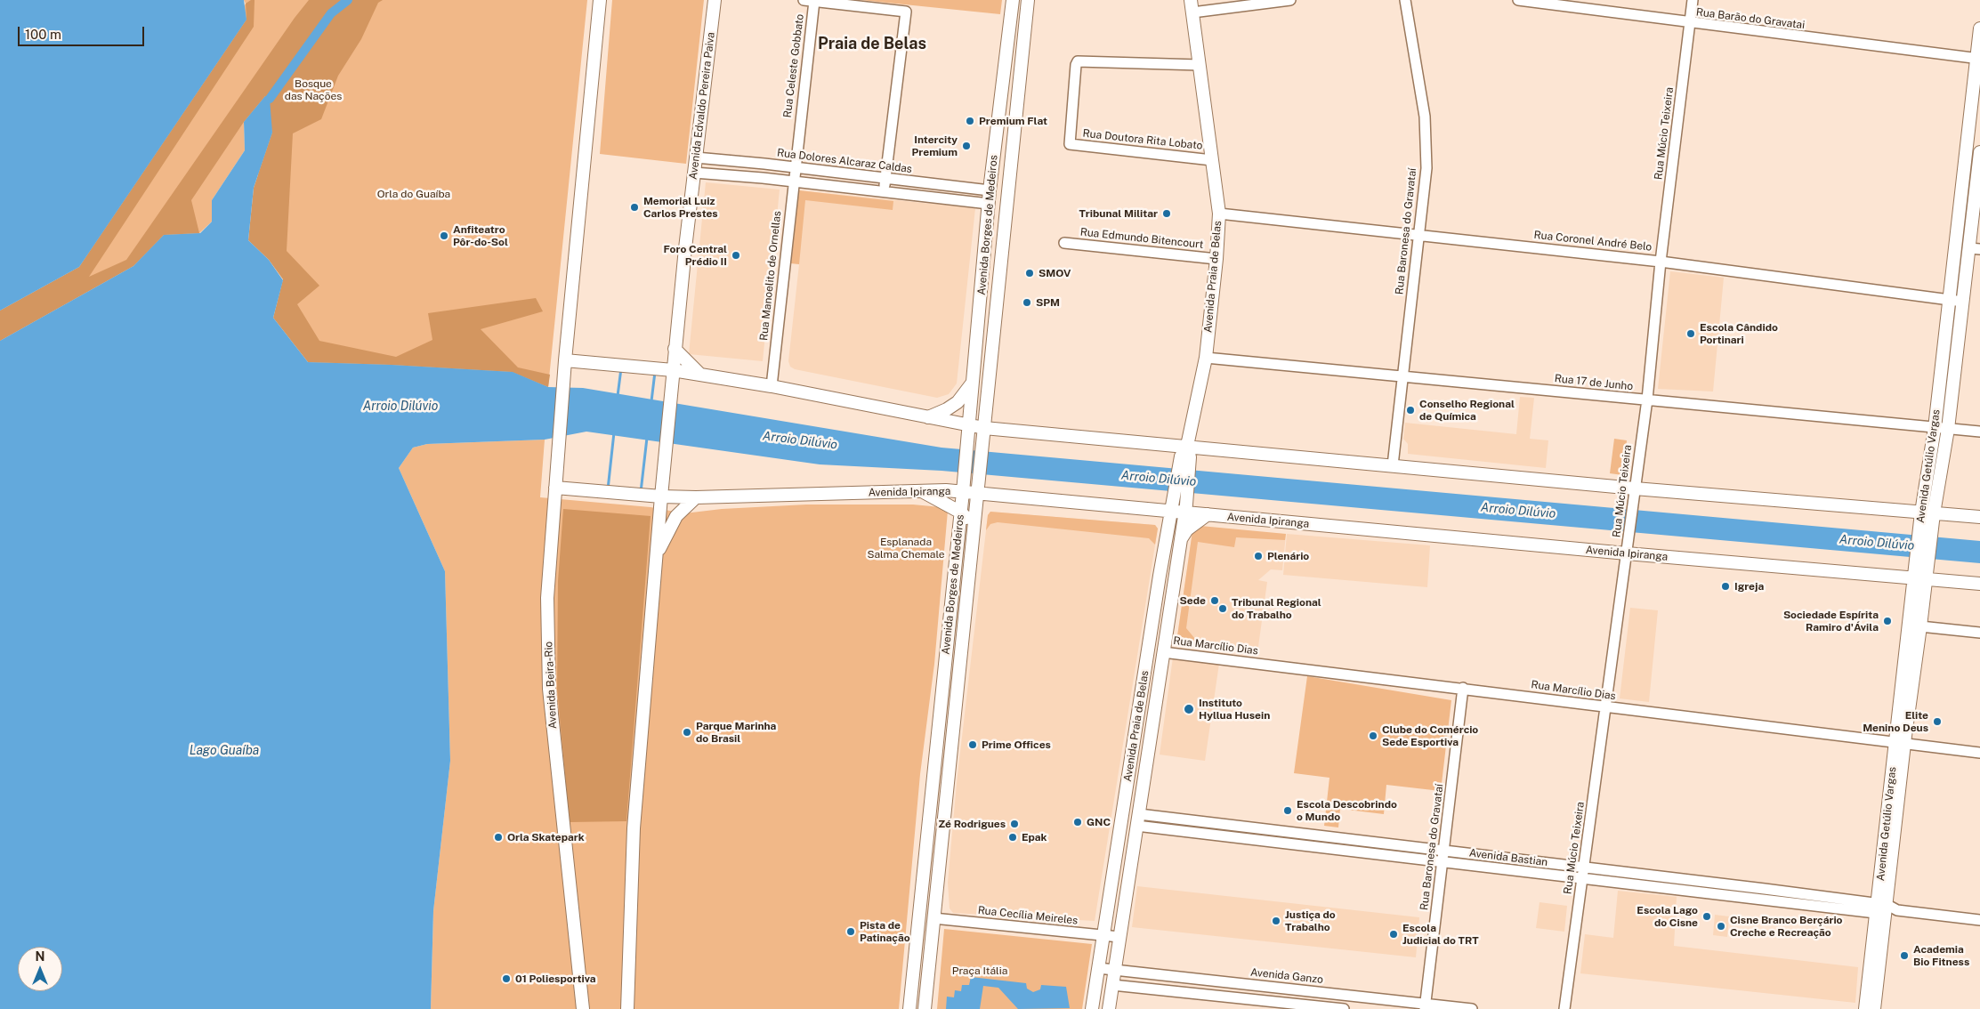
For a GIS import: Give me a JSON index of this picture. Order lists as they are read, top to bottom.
{
  "streets": {
    "main road": [
      "Avenida Edvaldo Pereira Paiva",
      "Avenida Borges de Medeiros",
      "Avenida Praia de Belas",
      "Avenida Getúlio Vargas",
      "Avenida Ipiranga",
      "Avenida Beira-Rio"
    ],
    "street": [
      "Rua Barão do Gravatai",
      "Rua Celeste Gobbato",
      "Rua Múcio Teixeira",
      "Rua Doutora Rita Lobato",
      "Rua Dolores Alcaraz Caldas",
      "Rua Baronesa do Gravataí",
      "Rua Edmundo Bitencourt",
      "Rua Coronel André Belo",
      "Rua Manoelito de Ornellas",
      "Rua 17 de Junho",
      "Rua Marcílio Dias",
      "Avenida Bastian",
      "Rua Cecília Meireles",
      "Avenida Ganzo"
    ]
  },
  "crossings": [
    ["Rua Barão do Gravatai", "Rua Múcio Teixeira"],
    ["Rua Barão do Gravatai", "Avenida Getúlio Vargas"],
    ["Rua Celeste Gobbato", "Rua Dolores Alcaraz Caldas"],
    ["Rua Celeste Gobbato", "Rua Manoelito de Ornellas"],
    ["Avenida Edvaldo Pereira Paiva", "Rua Dolores Alcaraz Caldas"],
    ["Rua Múcio Teixeira", "Rua Coronel André Belo"],
    ["Rua Múcio Teixeira", "Rua 17 de Junho"],
    ["Rua Múcio Teixeira", "Avenida Ipiranga"],
    ["Rua Múcio Teixeira", "Rua Marcílio Dias"],
    ["Rua Múcio Teixeira", "Avenida Bastian"],
    ["Rua Doutora Rita Lobato", "Avenida Praia de Belas"],
    ["Rua Dolores Alcaraz Caldas", "Avenida Borges de Medeiros"],
    ["Rua Dolores Alcaraz Caldas", "Rua Manoelito de Ornellas"],
    ["Avenida Borges de Medeiros", "Avenida Ipiranga"],
    ["Avenida Borges de Medeiros", "Rua Cecília Meireles"],
    ["Rua Baronesa do Gravataí", "Rua Coronel André Belo"],
    ["Rua Baronesa do Gravataí", "Rua 17 de Junho"],
    ["Rua Baronesa do Gravataí", "Rua Marcílio Dias"],
    ["Rua Baronesa do Gravataí", "Avenida Bastian"],
    ["Rua Baronesa do Gravataí", "Avenida Ganzo"],
    ["Rua Edmundo Bitencourt", "Avenida Praia de Belas"],
    ["Rua Coronel André Belo", "Avenida Praia de Belas"],
    ["Rua Coronel André Belo", "Avenida Getúlio Vargas"],
    ["Avenida Praia de Belas", "Rua 17 de Junho"],
    ["Avenida Praia de Belas", "Avenida Ipiranga"],
    ["Avenida Praia de Belas", "Rua Marcílio Dias"],
    ["Avenida Praia de Belas", "Avenida Bastian"],
    ["Avenida Praia de Belas", "Rua Cecília Meireles"],
    ["Avenida Praia de Belas", "Avenida Ganzo"],
    ["Rua 17 de Junho", "Avenida Getúlio Vargas"],
    ["Avenida Getúlio Vargas", "Avenida Ipiranga"],
    ["Avenida Getúlio Vargas", "Rua Marcílio Dias"],
    ["Avenida Getúlio Vargas", "Avenida Bastian"],
    ["Avenida Ipiranga", "Avenida Beira-Rio"]
  ],
  "districts": ["Praia de Belas"],
  "water": ["Arroio Dilúvio", "Lago Guaíba"],
  "parks": [
    "Bosque das Nações",
    "Orla do Guaíba",
    "Esplanada Salma Chemale",
    "Praça Itália"
  ],
  "places": [
    "Premium Flat",
    "Intercity Premium",
    "Memorial Luiz Carlos Prestes",
    "Tribunal Militar",
    "Anfiteatro Pôr-do-Sol",
    "Foro Central Prédio II",
    "SMOV",
    "SPM",
    "Escola Cândido Portinari",
    "Conselho Regional de Química",
    "Plenário",
    "Igreja",
    "Sede",
    "Tribunal Regional do Trabalho",
    "Sociedade Espírita Ramiro d'Ávila",
    "Instituto Hyllua Husein",
    "Elite Menino Deus",
    "Parque Marinha do Brasil",
    "Clube do Comércio Sede Esportiva",
    "Prime Offices",
    "Escola Descobrindo o Mundo",
    "GNC",
    "Zé Rodrigues",
    "Orla Skatepark",
    "Epak",
    "Escola Lago do Cisne",
    "Justiça do Trabalho",
    "Cisne Branco Berçário Creche e Recreação",
    "Pista de Patinação",
    "Escola Judicial do TRT",
    "Academia Bio Fitness",
    "01 Poliesportiva"
  ],
  "scale_bar": "100 m",
  "north": "top"
}
